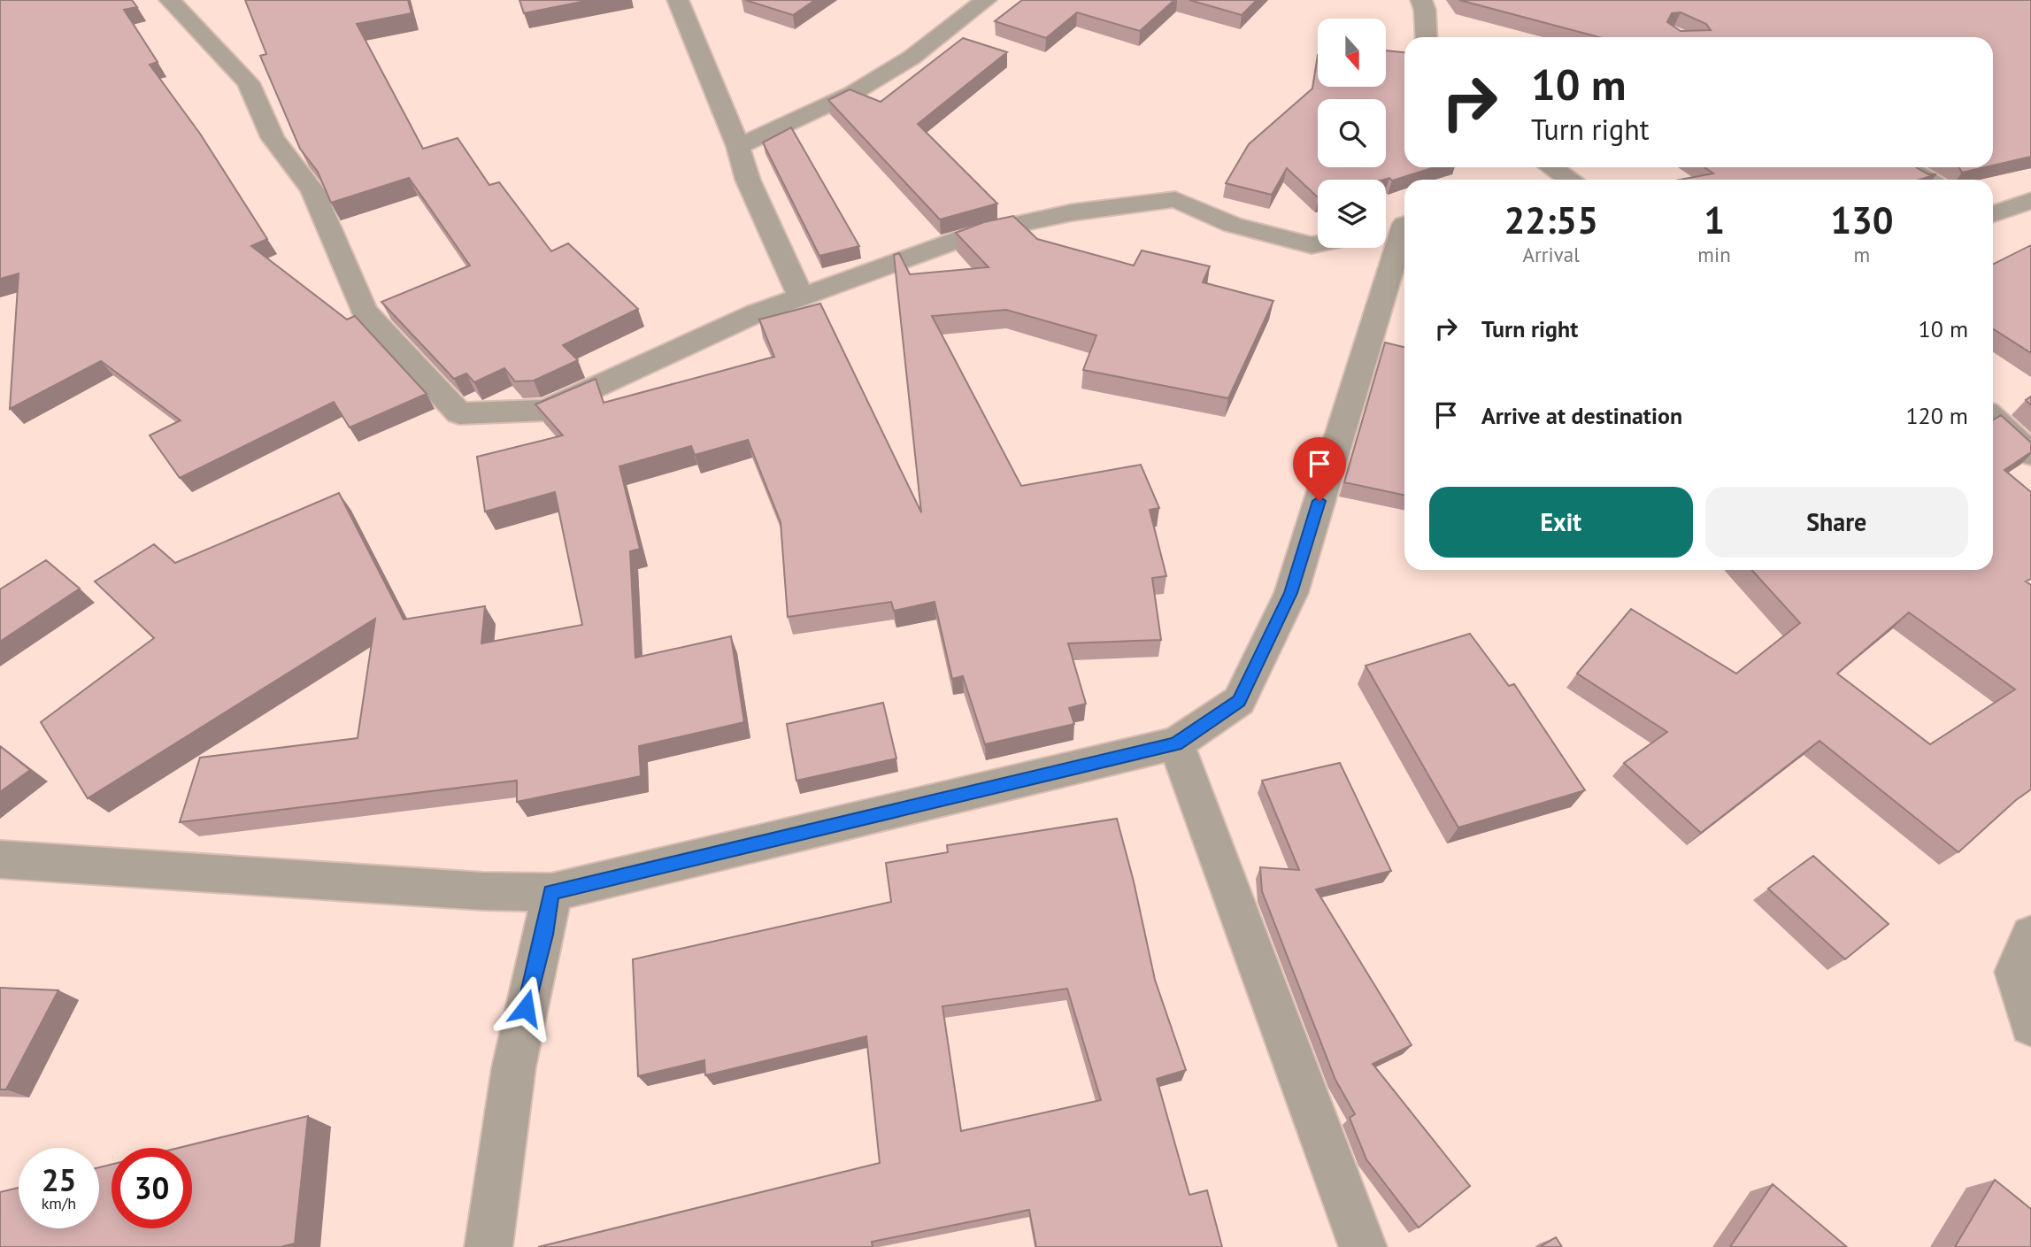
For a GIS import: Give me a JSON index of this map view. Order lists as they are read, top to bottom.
{
  "north": "bottom",
  "page": {
    "turn": ["10 m", "Turn right"],
    "eta": [
      "22:55",
      "Arrival",
      "1",
      "min",
      "130",
      "m"
    ],
    "list": [
      {
        "name": "Turn right",
        "value": "10 m"
      },
      {
        "name": "Arrive at destination",
        "value": "120 m"
      }
    ],
    "buttons": ["Exit", "Share"],
    "speed": "25 km/h",
    "limit": "30"
  }
}
